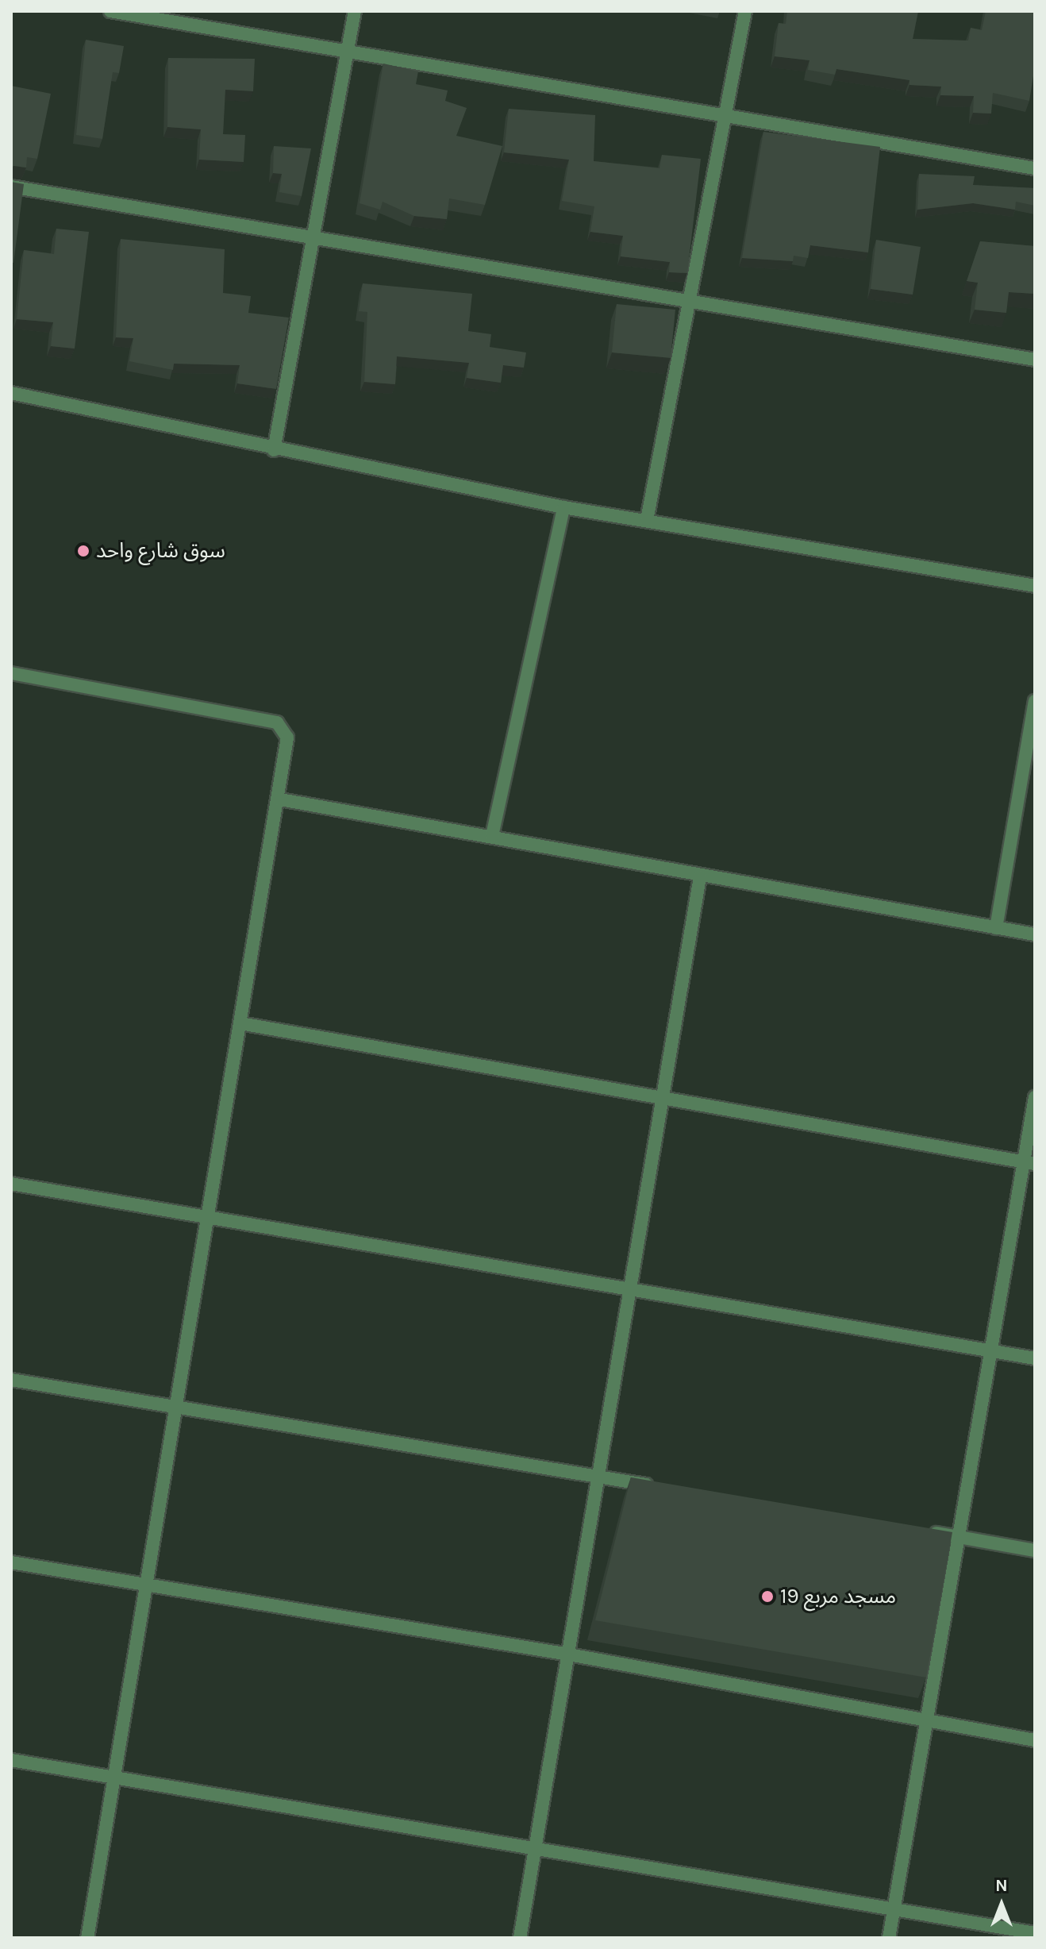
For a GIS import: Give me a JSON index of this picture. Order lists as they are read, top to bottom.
{
  "places": ["سوق شارع واحد", "مسجد مربع 19"],
  "north": "top"
}
